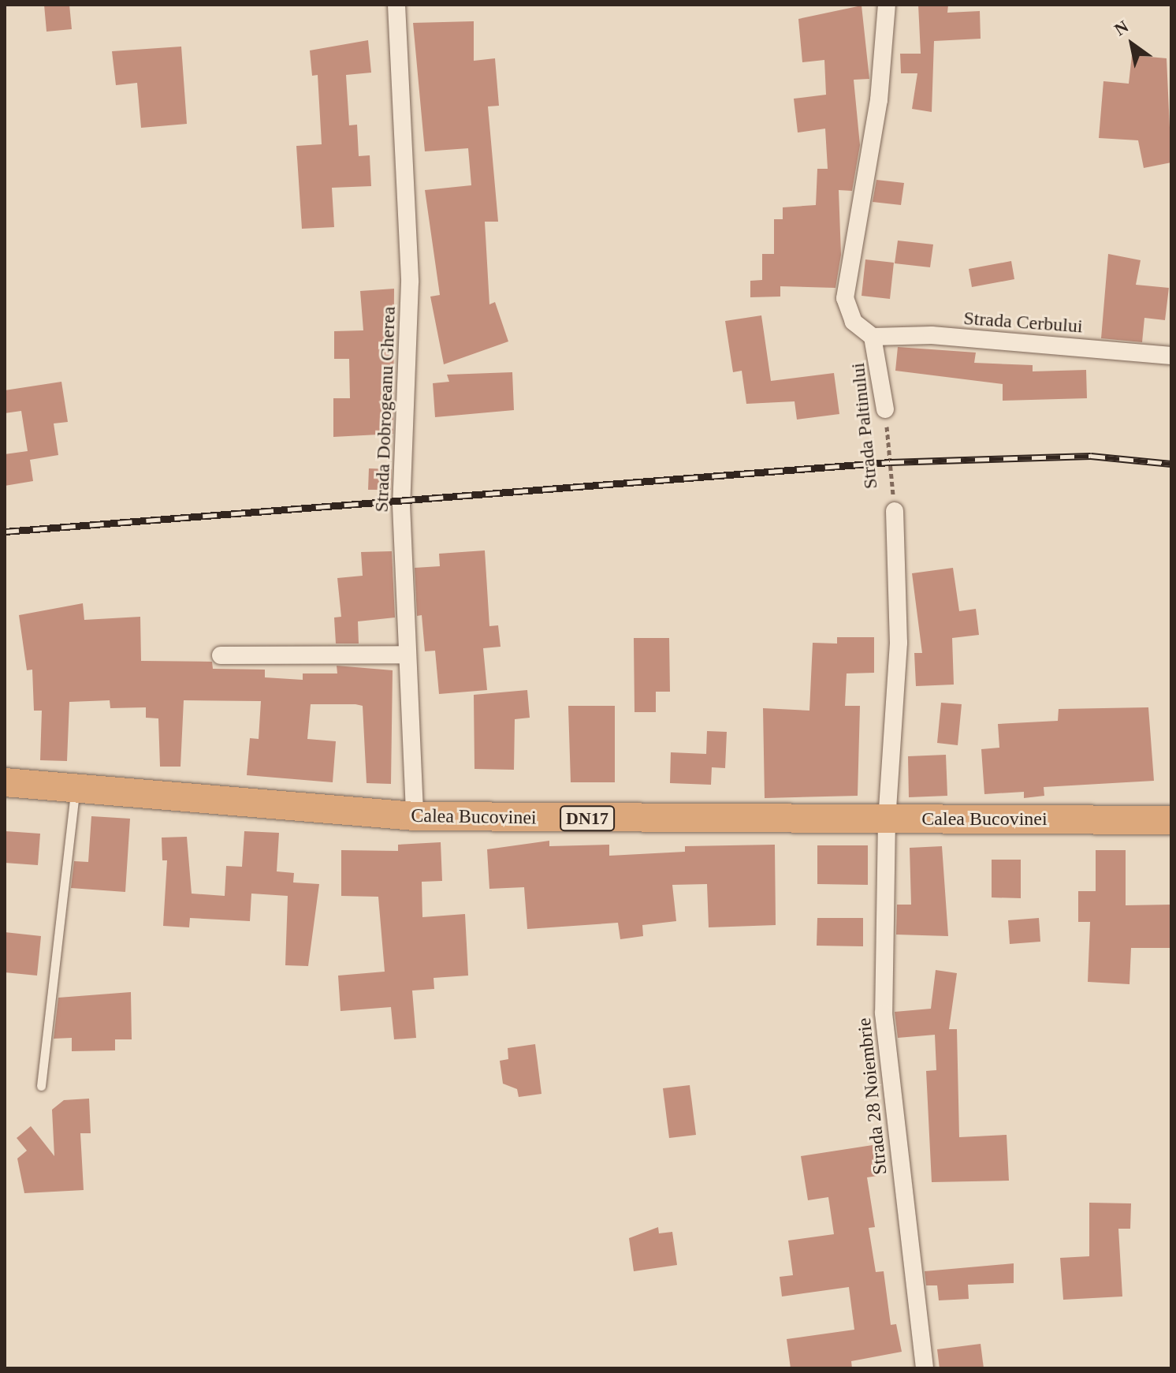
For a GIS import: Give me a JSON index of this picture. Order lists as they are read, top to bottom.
{
  "streets": {
    "highway": ["Calea Bucovinei", "DN17"],
    "street": [
      "Strada Cerbului",
      "Strada Dobrogeanu Gherea",
      "Strada Paltinului",
      "Strada 28 Noiembrie"
    ]
  },
  "crossings": [
    ["Strada Cerbului", "Strada Paltinului"],
    ["Strada Dobrogeanu Gherea", "Calea Bucovinei"],
    ["Strada Paltinului", "Calea Bucovinei"],
    ["Strada Paltinului", "Strada 28 Noiembrie"],
    ["Calea Bucovinei", "Strada 28 Noiembrie"]
  ],
  "north": "top left"
}
